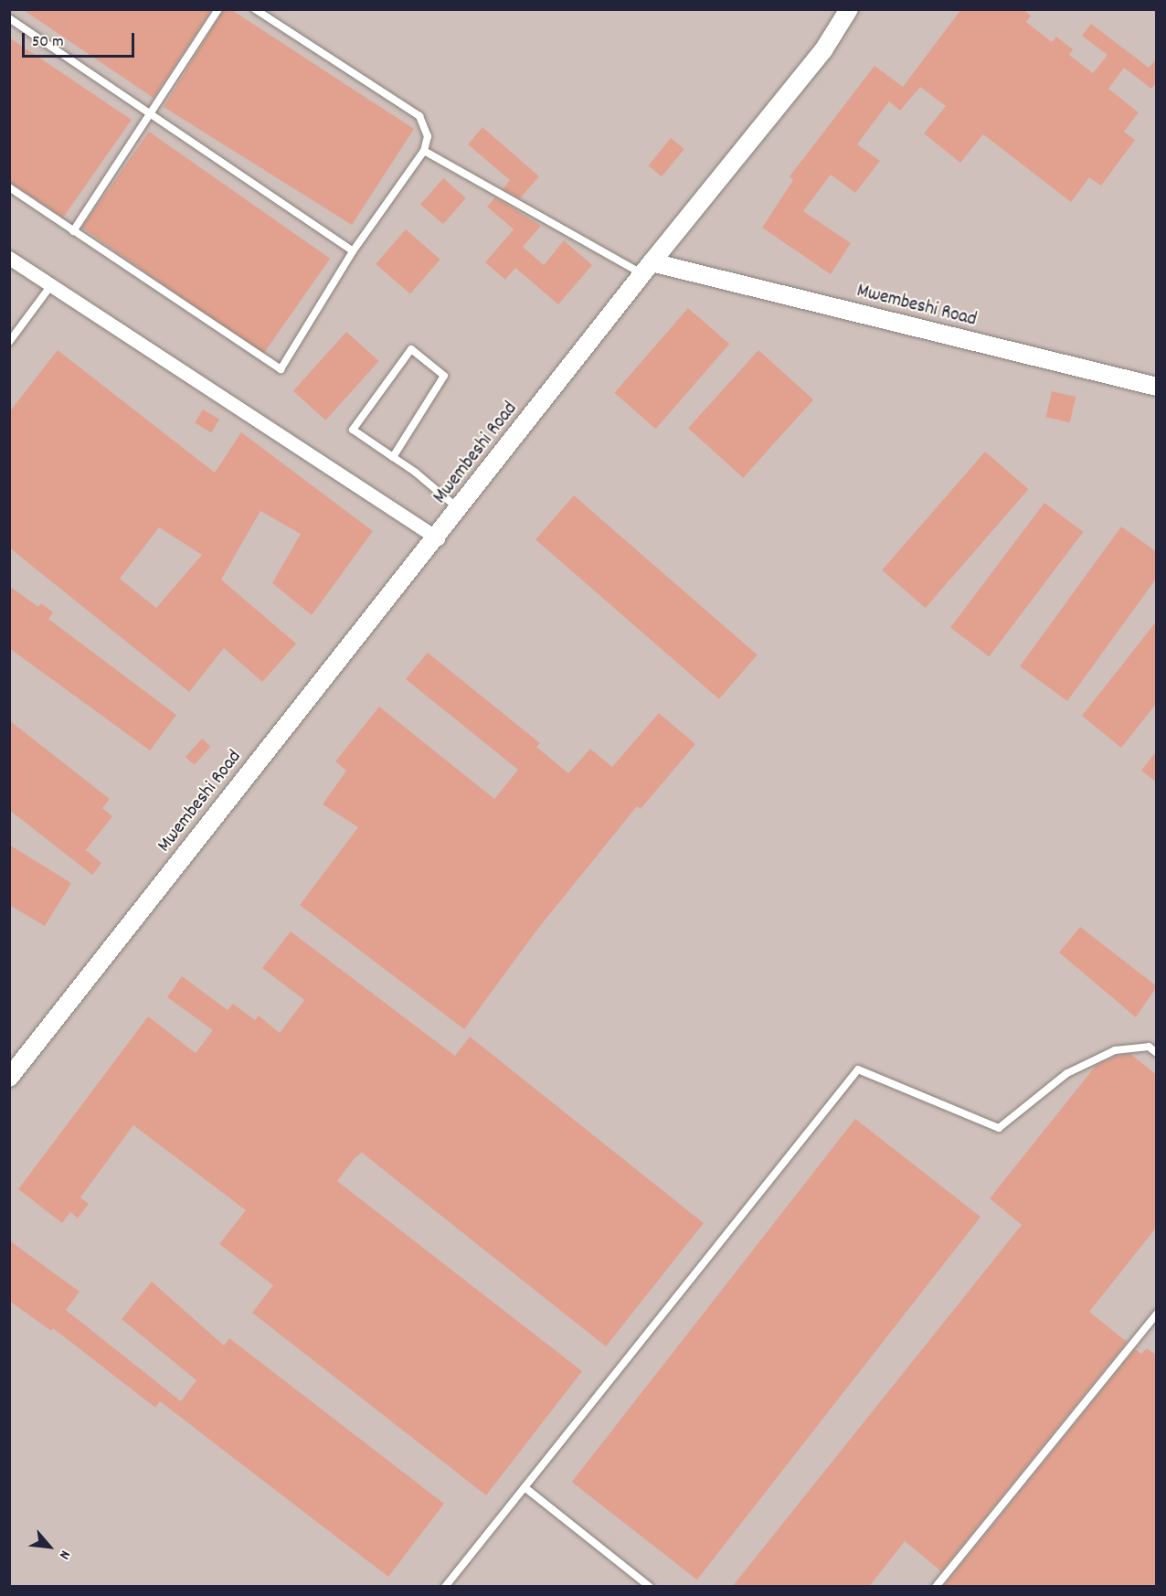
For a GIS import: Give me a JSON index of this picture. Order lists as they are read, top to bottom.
{
  "streets": {
    "street": ["Mwembeshi Road"]
  },
  "scale_bar": "50 m",
  "north": "bottom right"
}
